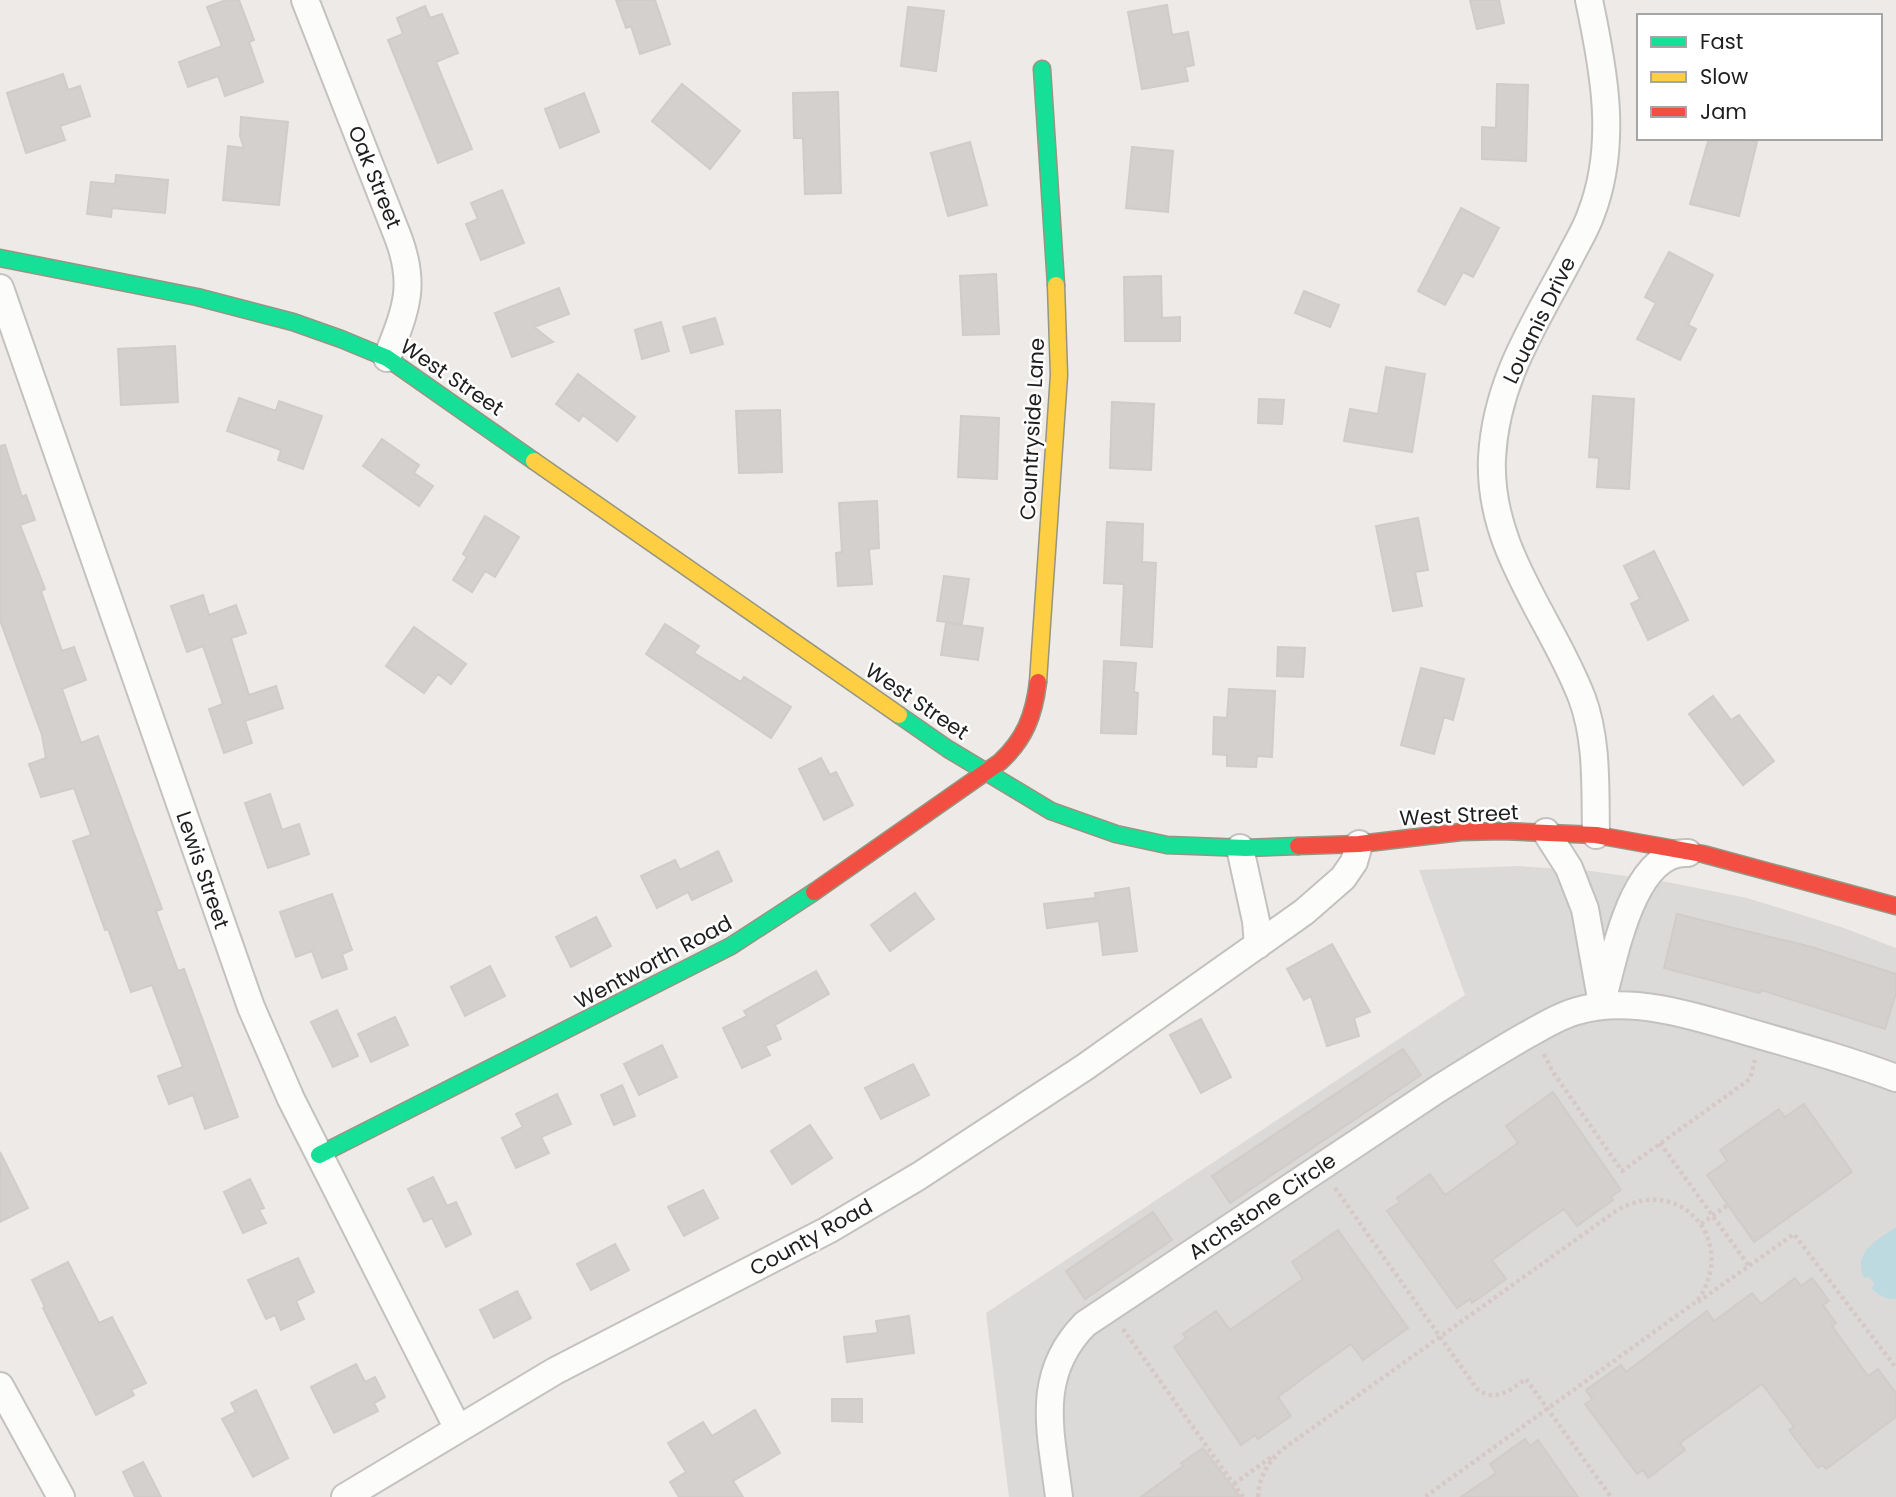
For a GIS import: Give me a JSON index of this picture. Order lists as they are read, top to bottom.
{
  "streets": {
    "main road": ["West Street", "Countryside Lane", "Wentworth Road"],
    "street": [
      "Oak Street",
      "Louanis Drive",
      "Lewis Street",
      "Archstone Circle",
      "County Road"
    ]
  },
  "crossings": [
    ["Oak Street", "West Street"],
    ["Louanis Drive", "West Street"],
    ["West Street", "Countryside Lane"],
    ["West Street", "Wentworth Road"],
    ["West Street", "County Road"],
    ["Countryside Lane", "Wentworth Road"],
    ["Lewis Street", "Wentworth Road"],
    ["Lewis Street", "County Road"]
  ],
  "legend": ["Fast", "Slow", "Jam"]
}
